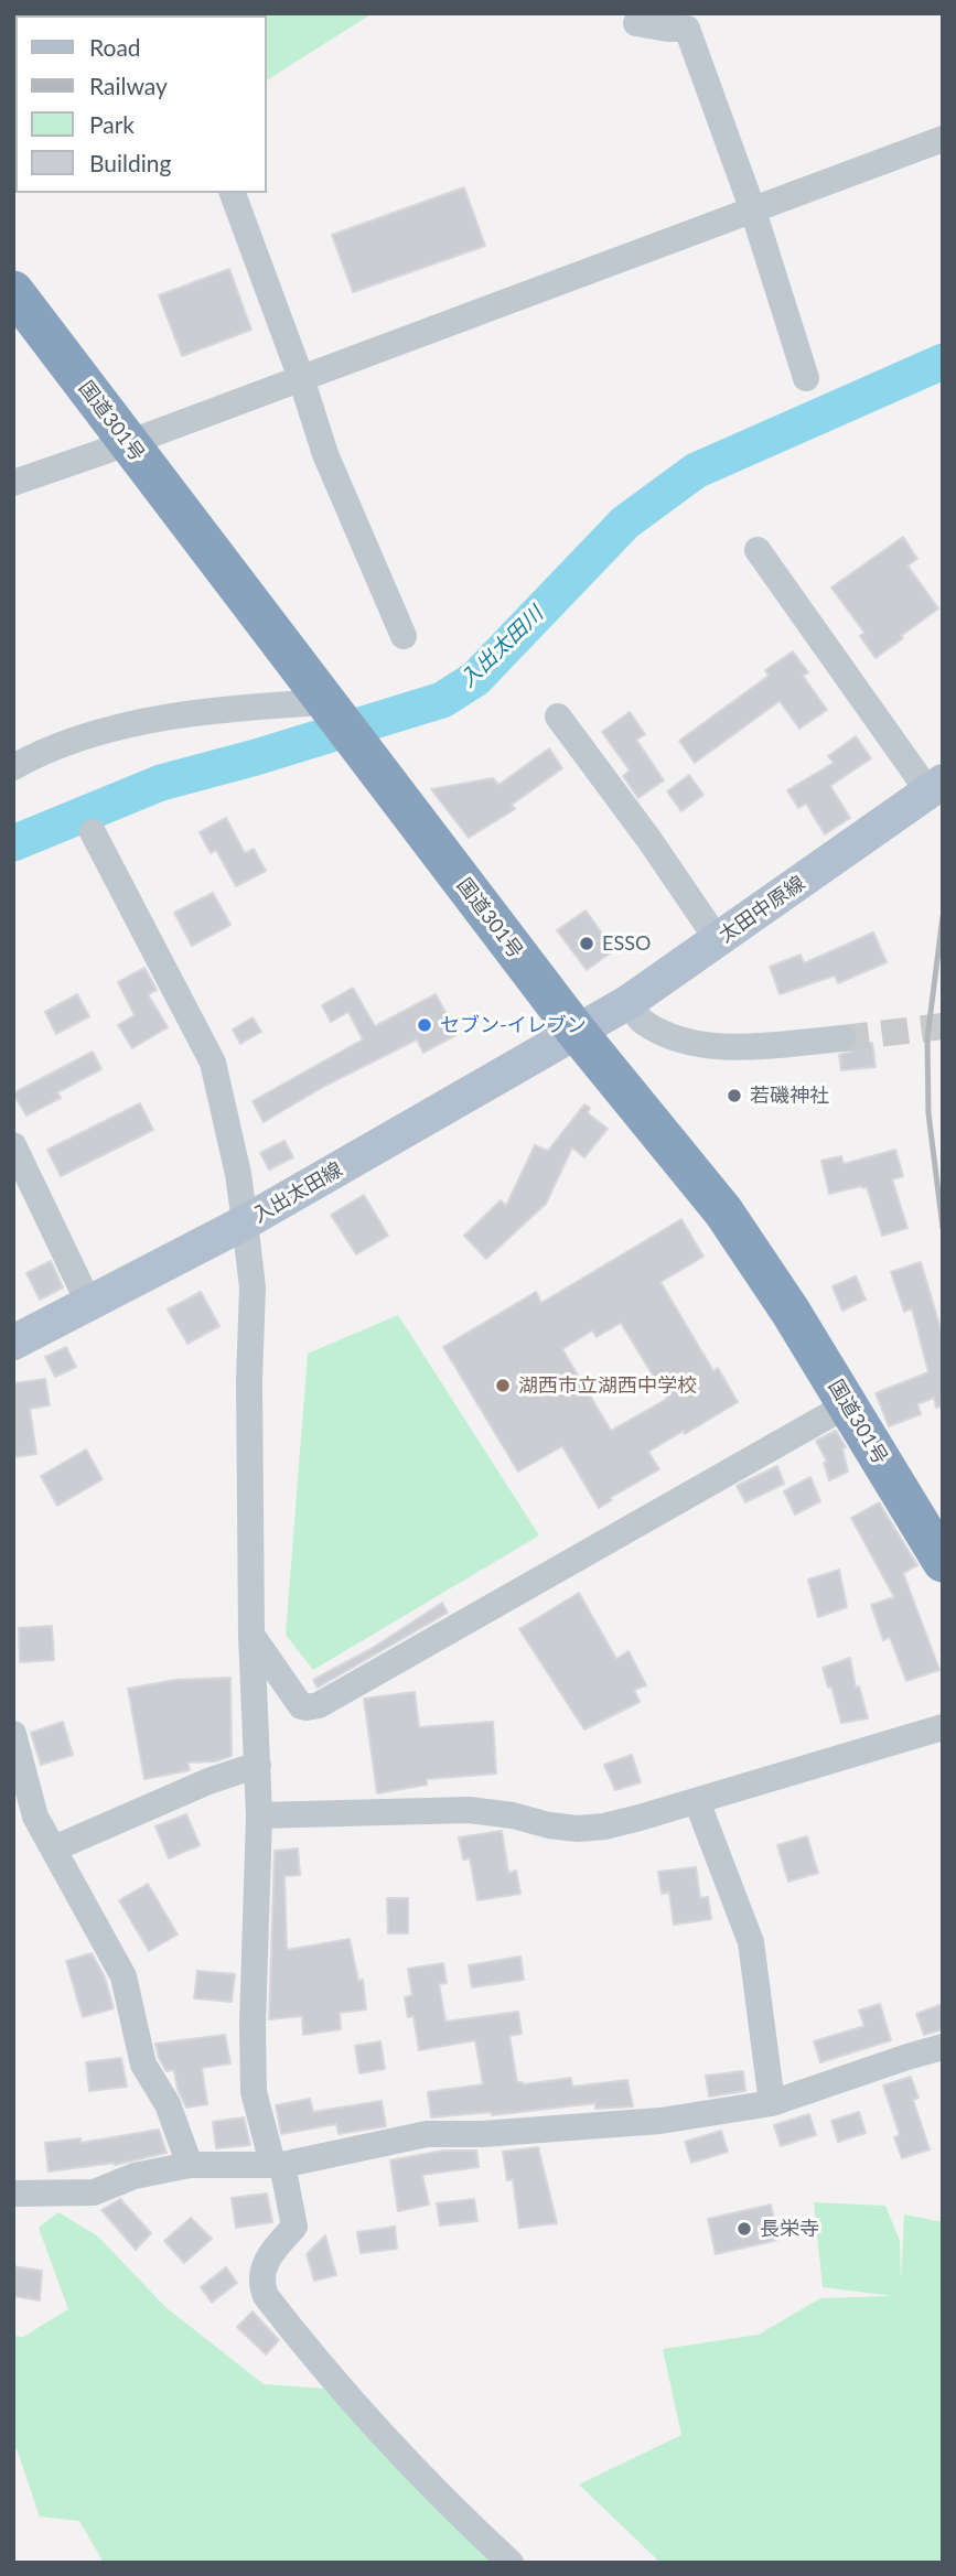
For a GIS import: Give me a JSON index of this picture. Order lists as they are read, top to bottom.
{
  "streets": {
    "highway": ["国道301号"],
    "main road": ["太田中原線", "入出太田線"]
  },
  "crossings": [
    ["国道301号", "太田中原線"],
    ["国道301号", "入出太田線"],
    ["太田中原線", "入出太田線"]
  ],
  "water": ["入出太田川"],
  "places": [
    "ESSO",
    "セブン-イレブン",
    "若磯神社",
    "湖西市立湖西中学校",
    "長栄寺"
  ],
  "legend": [
    "Road",
    "Railway",
    "Park",
    "Building"
  ]
}
